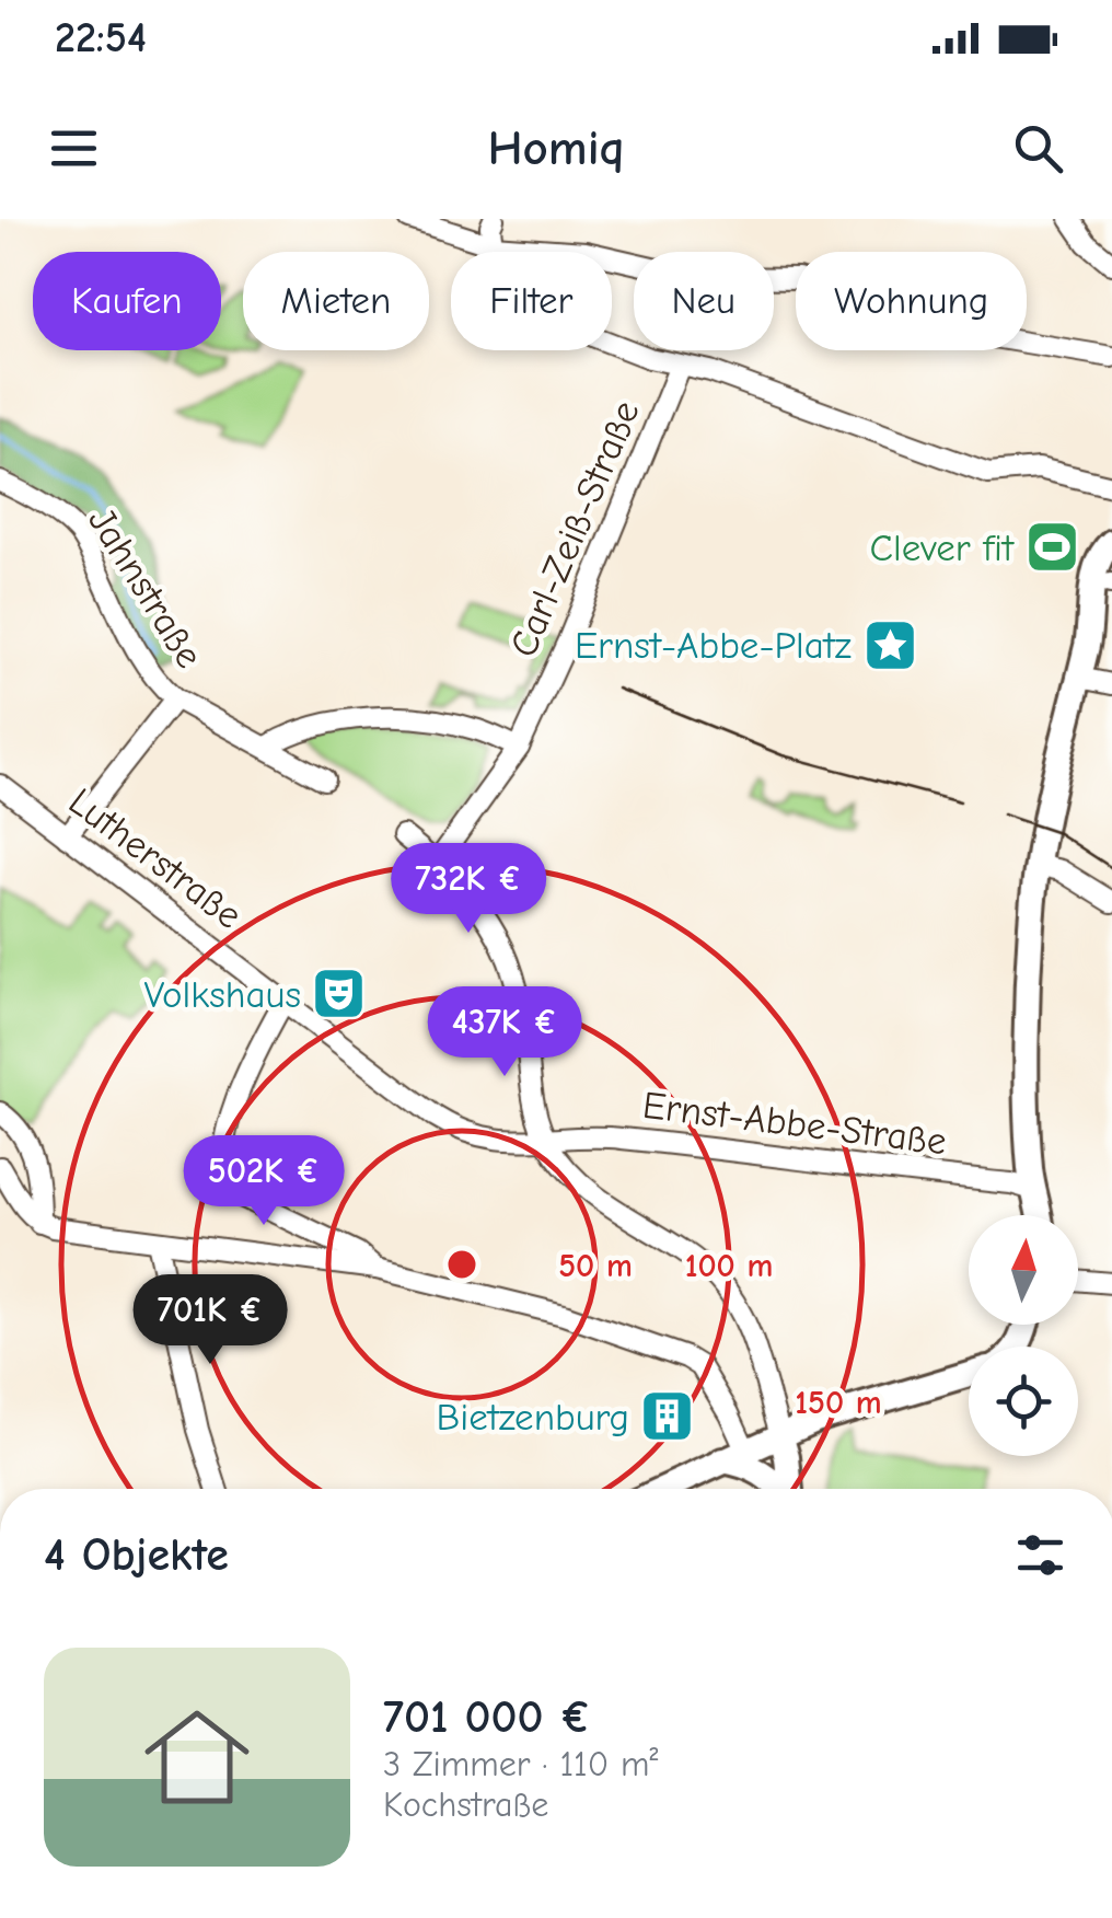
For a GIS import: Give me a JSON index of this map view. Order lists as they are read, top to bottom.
{
  "streets": {
    "street": [
      "Carl-Zeiß-Straße",
      "Jahnstraße",
      "Lutherstraße",
      "Ernst-Abbe-Straße"
    ]
  },
  "crossings": [
    ["Lutherstraße", "Ernst-Abbe-Straße"]
  ],
  "places": {
    "sports": ["Clever fit"],
    "place": ["Ernst-Abbe-Platz"],
    "theatre": ["Volkshaus"],
    "building": ["Bietzenburg"]
  },
  "north": "top",
  "page": {
    "status": "22:54",
    "header": "Homiq",
    "chip": [
      "Kaufen",
      "Mieten",
      "Filter",
      "Neu",
      "Wohnung"
    ],
    "price": [
      "732K €",
      "437K €",
      "502K €",
      "701K €"
    ],
    "heading": "4 Objekte",
    "list": [
      {
        "name": "701 000 €",
        "note": "3 Zimmer · 110 m² · Kochstraße"
      }
    ]
  },
  "rings": ["50 m", "100 m", "150 m"]
}
